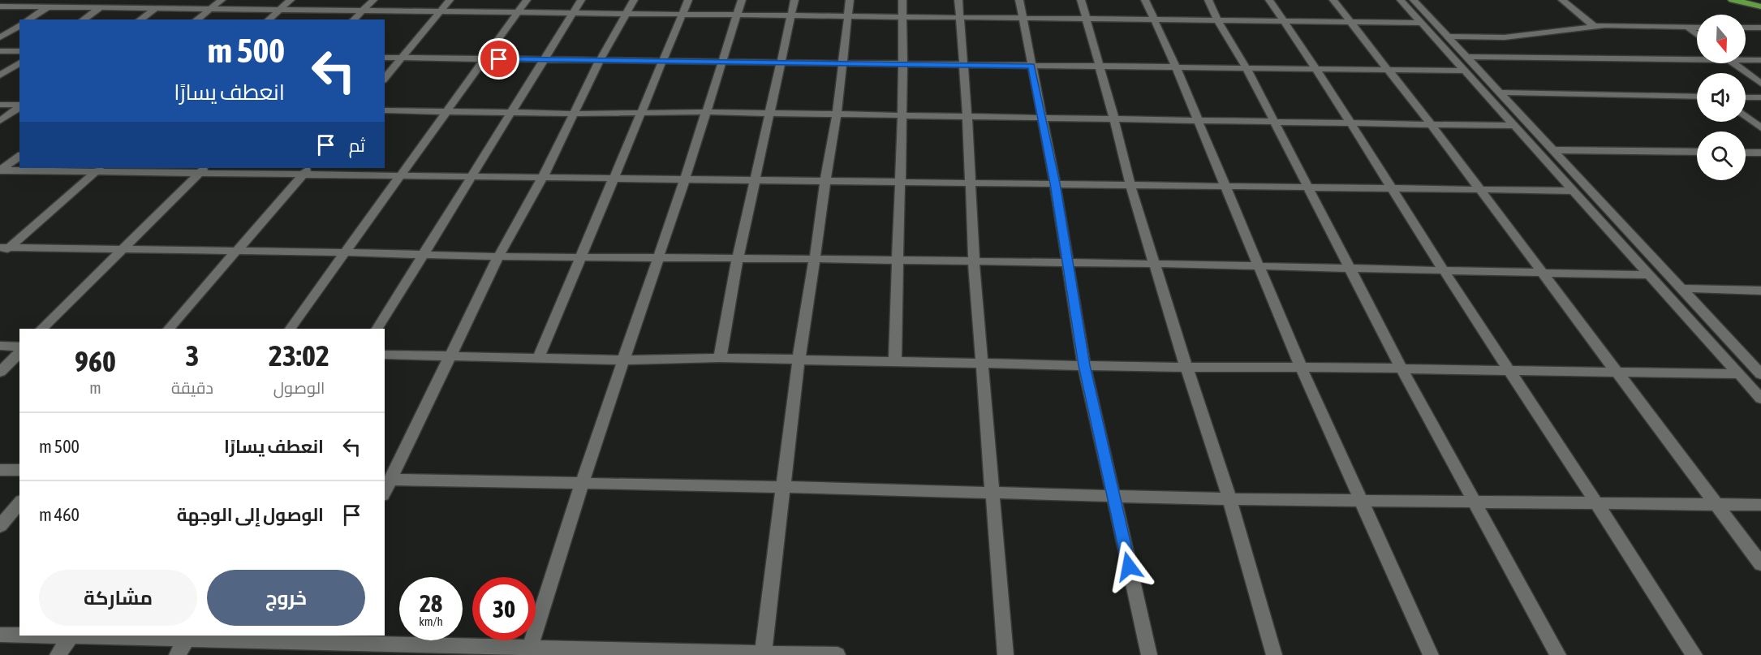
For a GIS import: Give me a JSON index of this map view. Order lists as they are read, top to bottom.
{
  "north": "bottom",
  "page": {
    "turn": ["500 m", "انعطف يسارًا"],
    "then": "ثم",
    "eta": [
      "23:02",
      "الوصول",
      "3",
      "دقيقة",
      "960",
      "m"
    ],
    "list": [
      {
        "name": "انعطف يسارًا",
        "value": "500 m"
      },
      {
        "name": "الوصول إلى الوجهة",
        "value": "460 m"
      }
    ],
    "buttons": ["خروج", "مشاركة"],
    "speed": "28 km/h",
    "limit": "30"
  }
}
